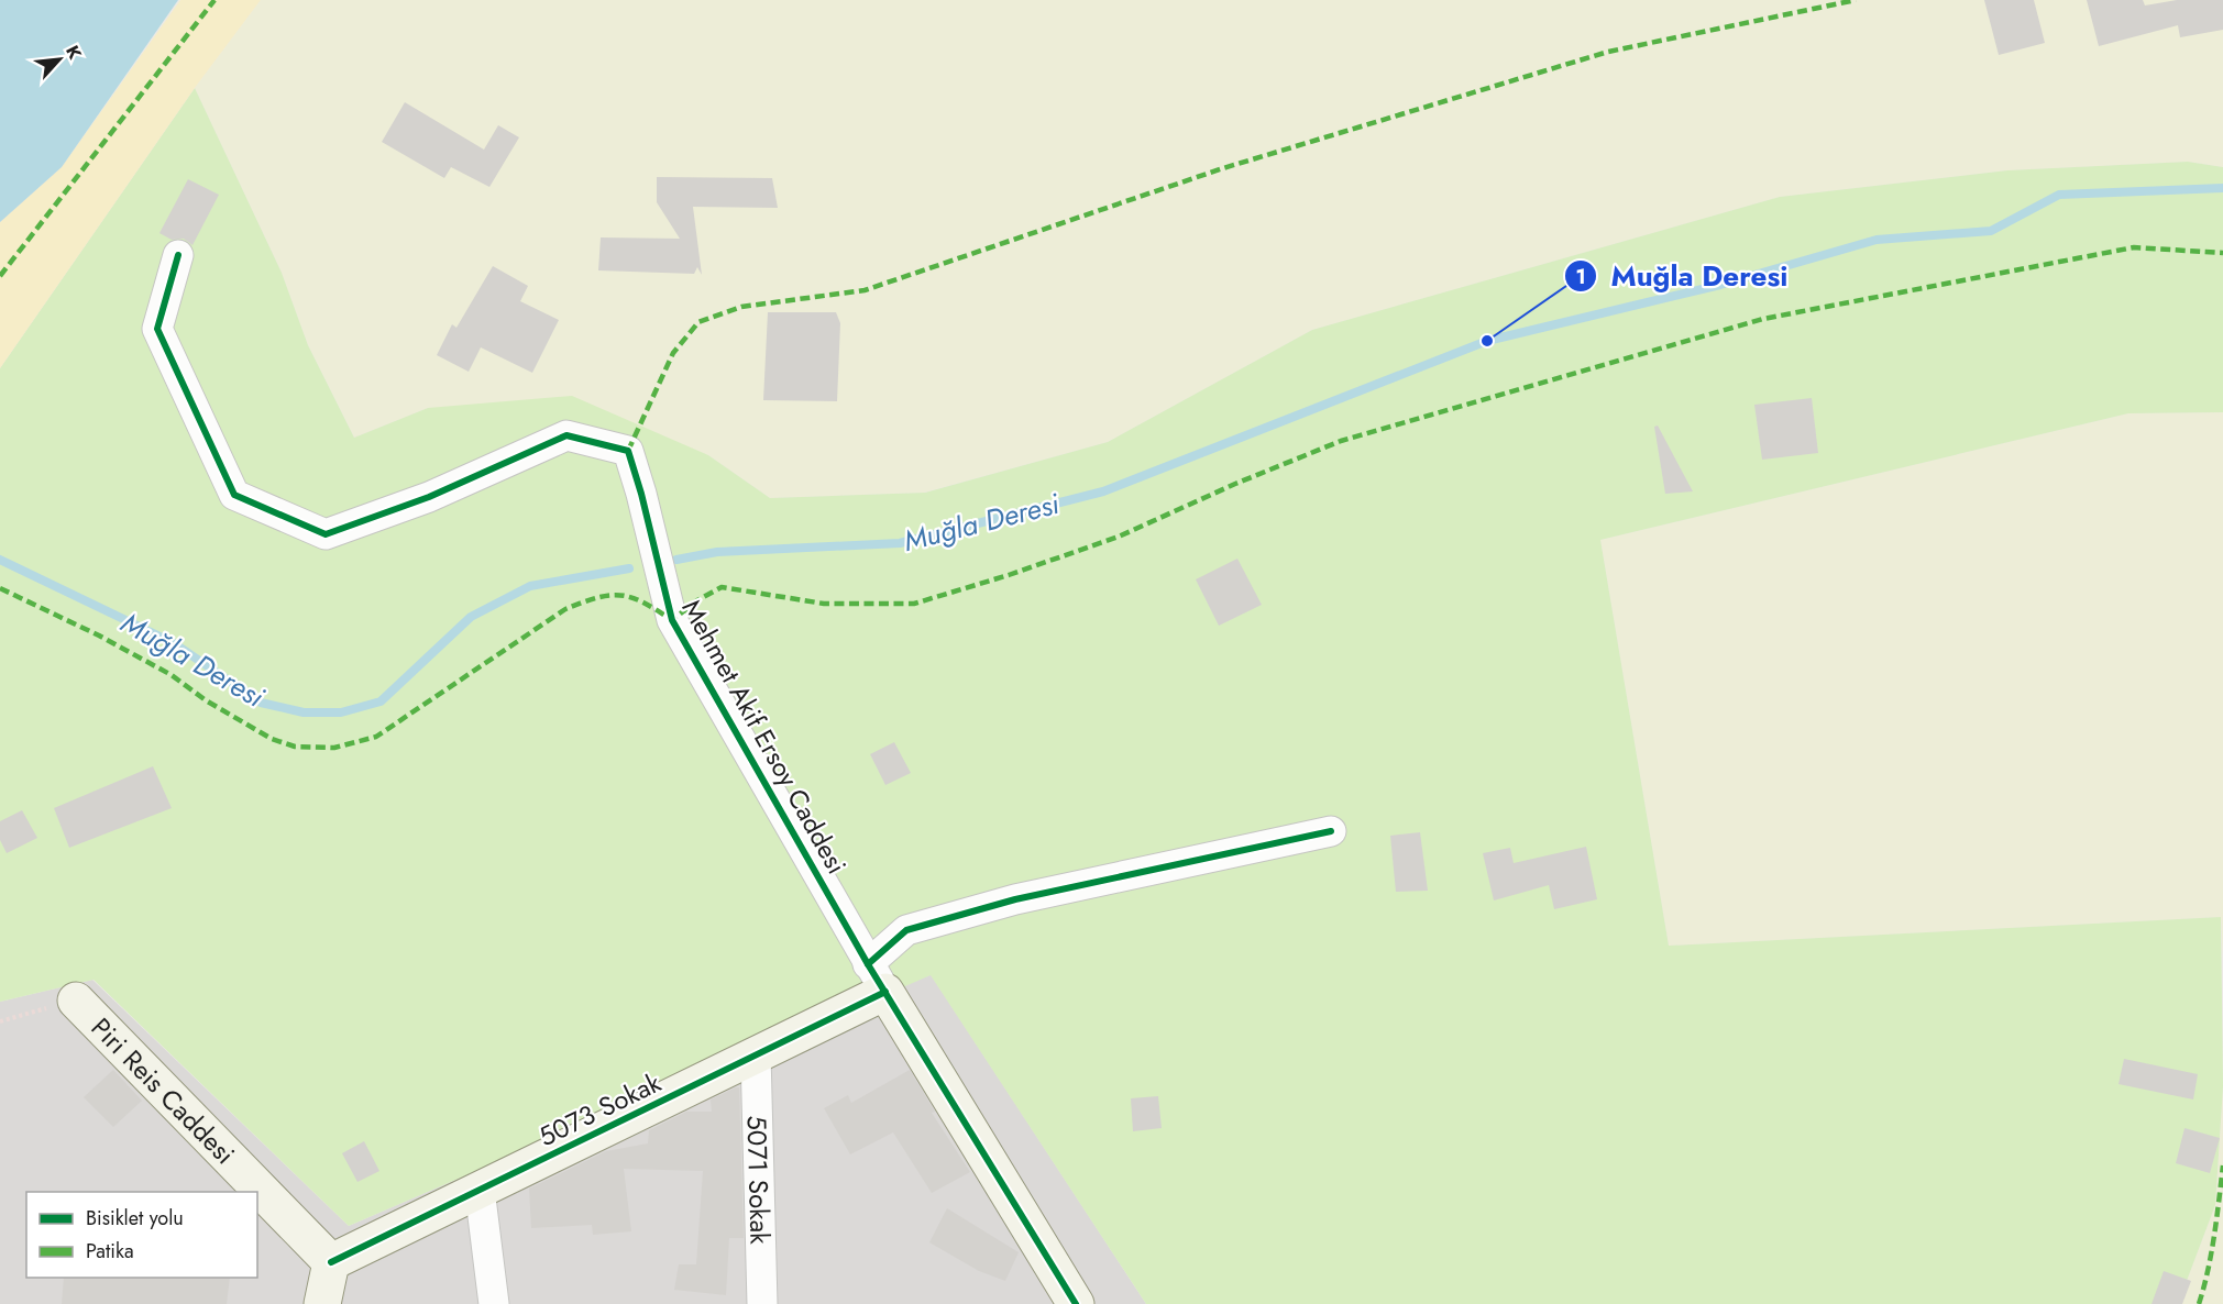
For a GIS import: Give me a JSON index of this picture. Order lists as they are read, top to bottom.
{
  "streets": {
    "street": [
      "Mehmet Akif Ersoy Caddesi",
      "Piri Reis Caddesi",
      "5073 Sokak",
      "5071 Sokak"
    ]
  },
  "crossings": [
    ["Mehmet Akif Ersoy Caddesi", "5073 Sokak"],
    ["Piri Reis Caddesi", "5073 Sokak"],
    ["5073 Sokak", "5071 Sokak"]
  ],
  "water": ["Muğla Deresi"],
  "places": ["Muğla Deresi"],
  "legend": ["Bisiklet yolu", "Patika"],
  "north": "top right"
}
